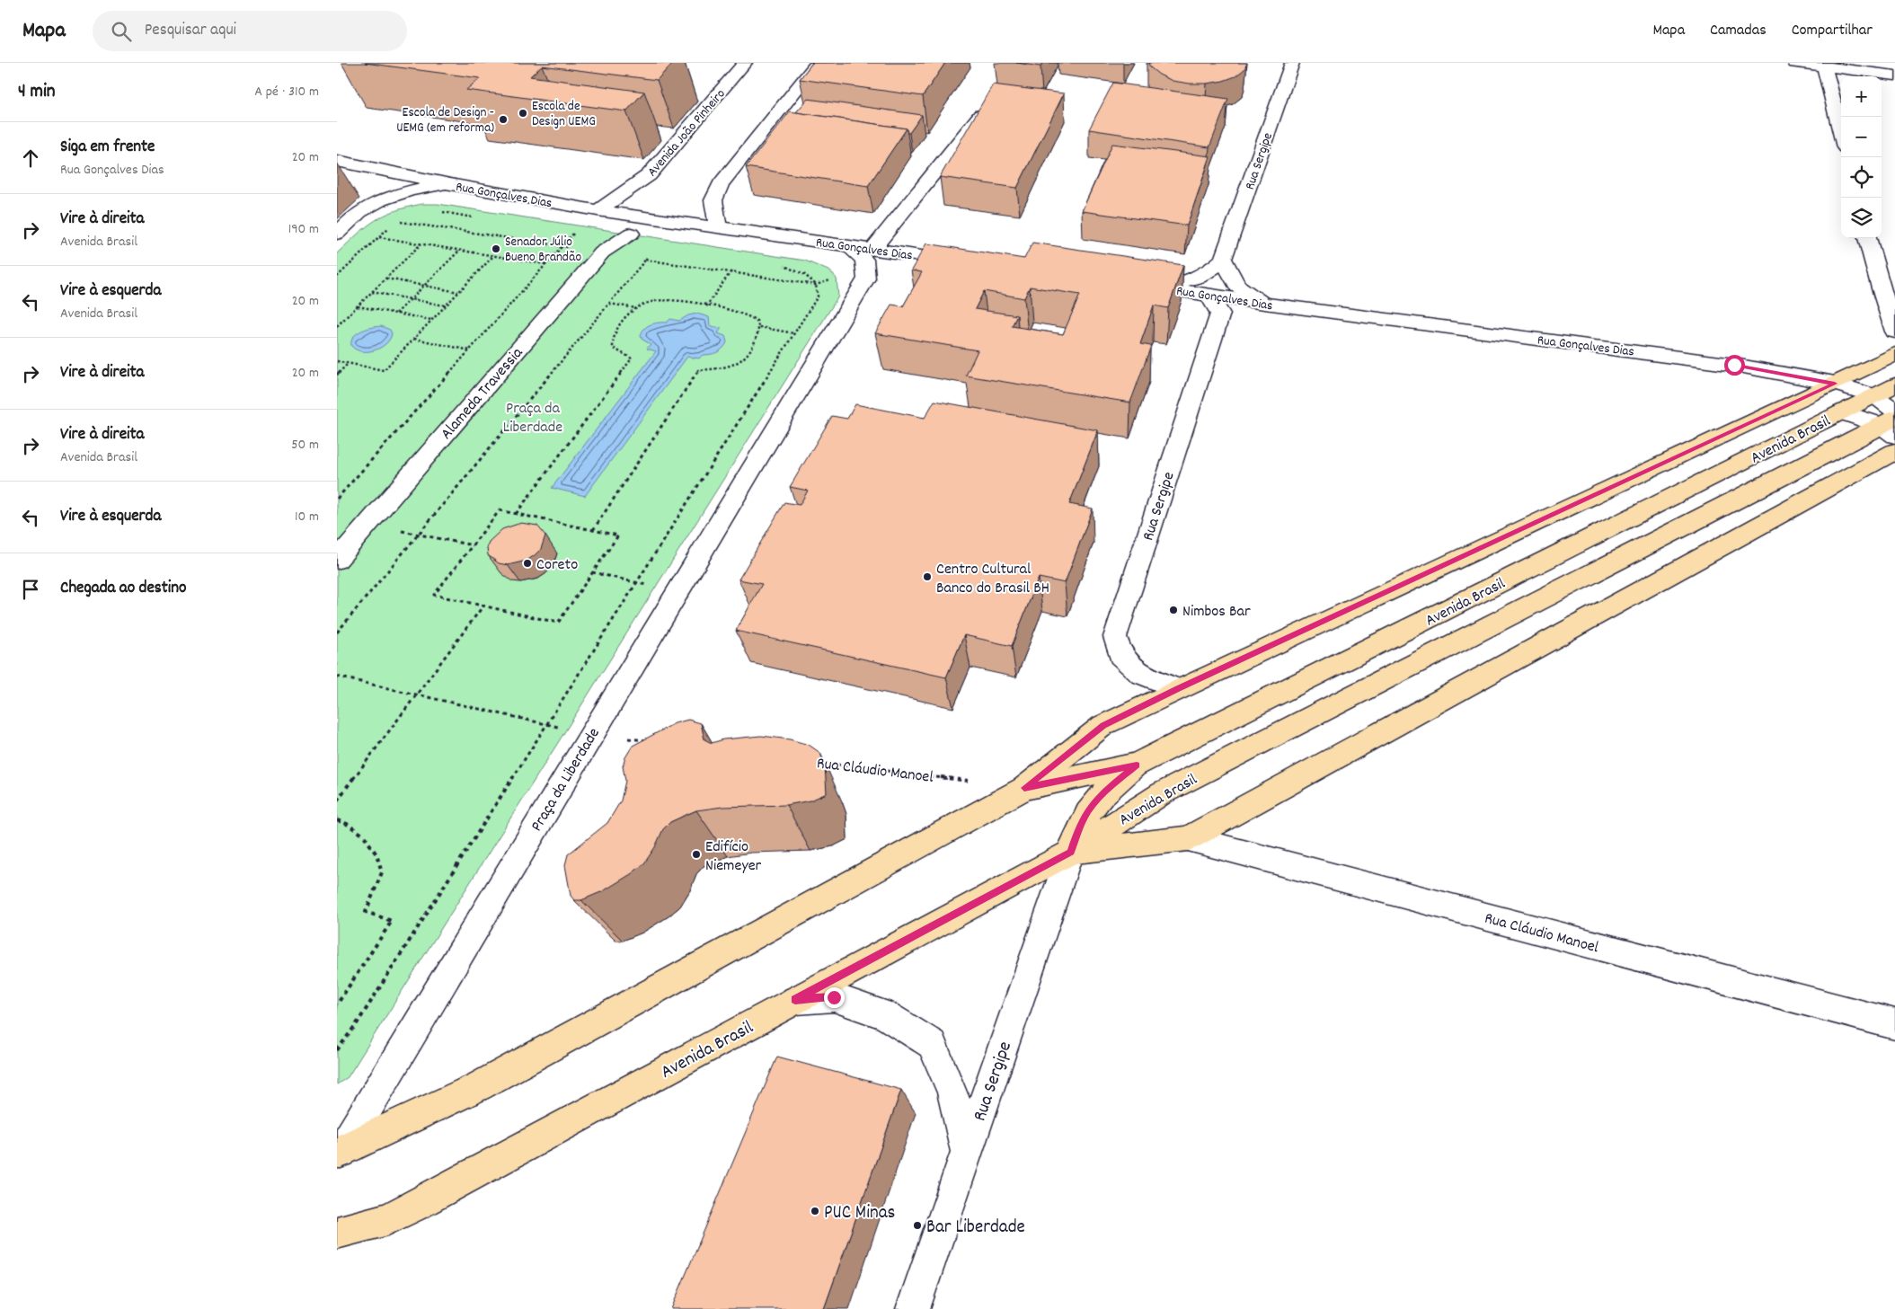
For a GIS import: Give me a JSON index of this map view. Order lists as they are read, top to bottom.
{
  "streets": {
    "main road": ["Avenida Brasil"],
    "street": [
      "Avenida João Pinheiro",
      "Rua Sergipe",
      "Rua Gonçalves Dias",
      "Alameda Travessia",
      "Rua Cláudio Manoel",
      "Praça da Liberdade"
    ]
  },
  "crossings": [
    ["Avenida João Pinheiro", "Rua Gonçalves Dias"],
    ["Rua Sergipe", "Rua Gonçalves Dias"],
    ["Rua Sergipe", "Avenida Brasil"],
    ["Rua Gonçalves Dias", "Avenida Brasil"],
    ["Rua Gonçalves Dias", "Praça da Liberdade"],
    ["Avenida Brasil", "Rua Cláudio Manoel"],
    ["Avenida Brasil", "Praça da Liberdade"]
  ],
  "parks": ["Praça da Liberdade"],
  "places": [
    "Escola de Design UEMG",
    "Escola de Design - UEMG (em reforma)",
    "Senador Júlio Bueno Brandão",
    "Coreto",
    "Centro Cultural Banco do Brasil BH",
    "Nimbos Bar",
    "Edifício Niemeyer",
    "PUC Minas",
    "Bar Liberdade"
  ],
  "page": {
    "header": "Mapa",
    "search": "Pesquisar aqui",
    "nav": ["Mapa", "Camadas", "Compartilhar"],
    "heading": ["4 min", "A pé · 310 m"],
    "map_buttons": ["+", "−"],
    "list": [
      ["Siga em frente", "Rua Gonçalves Dias", "20 m"],
      ["Vire à direita", "Avenida Brasil", "190 m"],
      ["Vire à esquerda", "Avenida Brasil", "20 m"],
      ["Vire à direita", "20 m"],
      ["Vire à direita", "Avenida Brasil", "50 m"],
      ["Vire à esquerda", "10 m"],
      "Chegada ao destino"
    ]
  }
}
